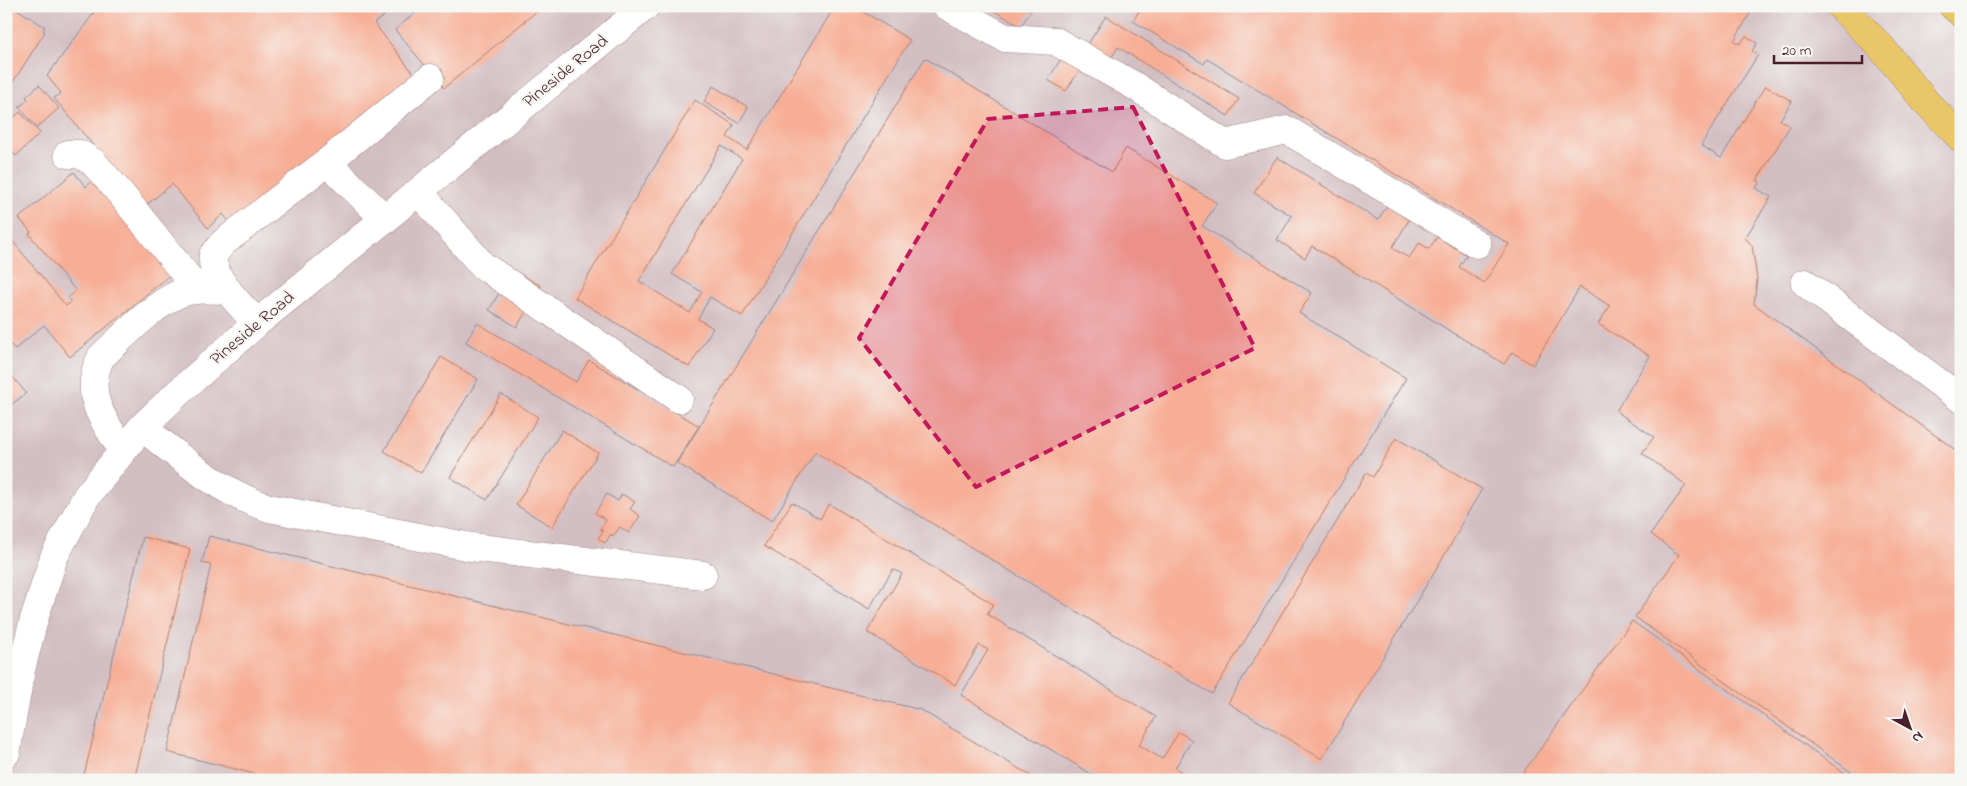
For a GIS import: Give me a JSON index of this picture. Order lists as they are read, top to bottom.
{
  "streets": {
    "street": ["Pineside Road"]
  },
  "scale_bar": "20 m",
  "north": "bottom right"
}
